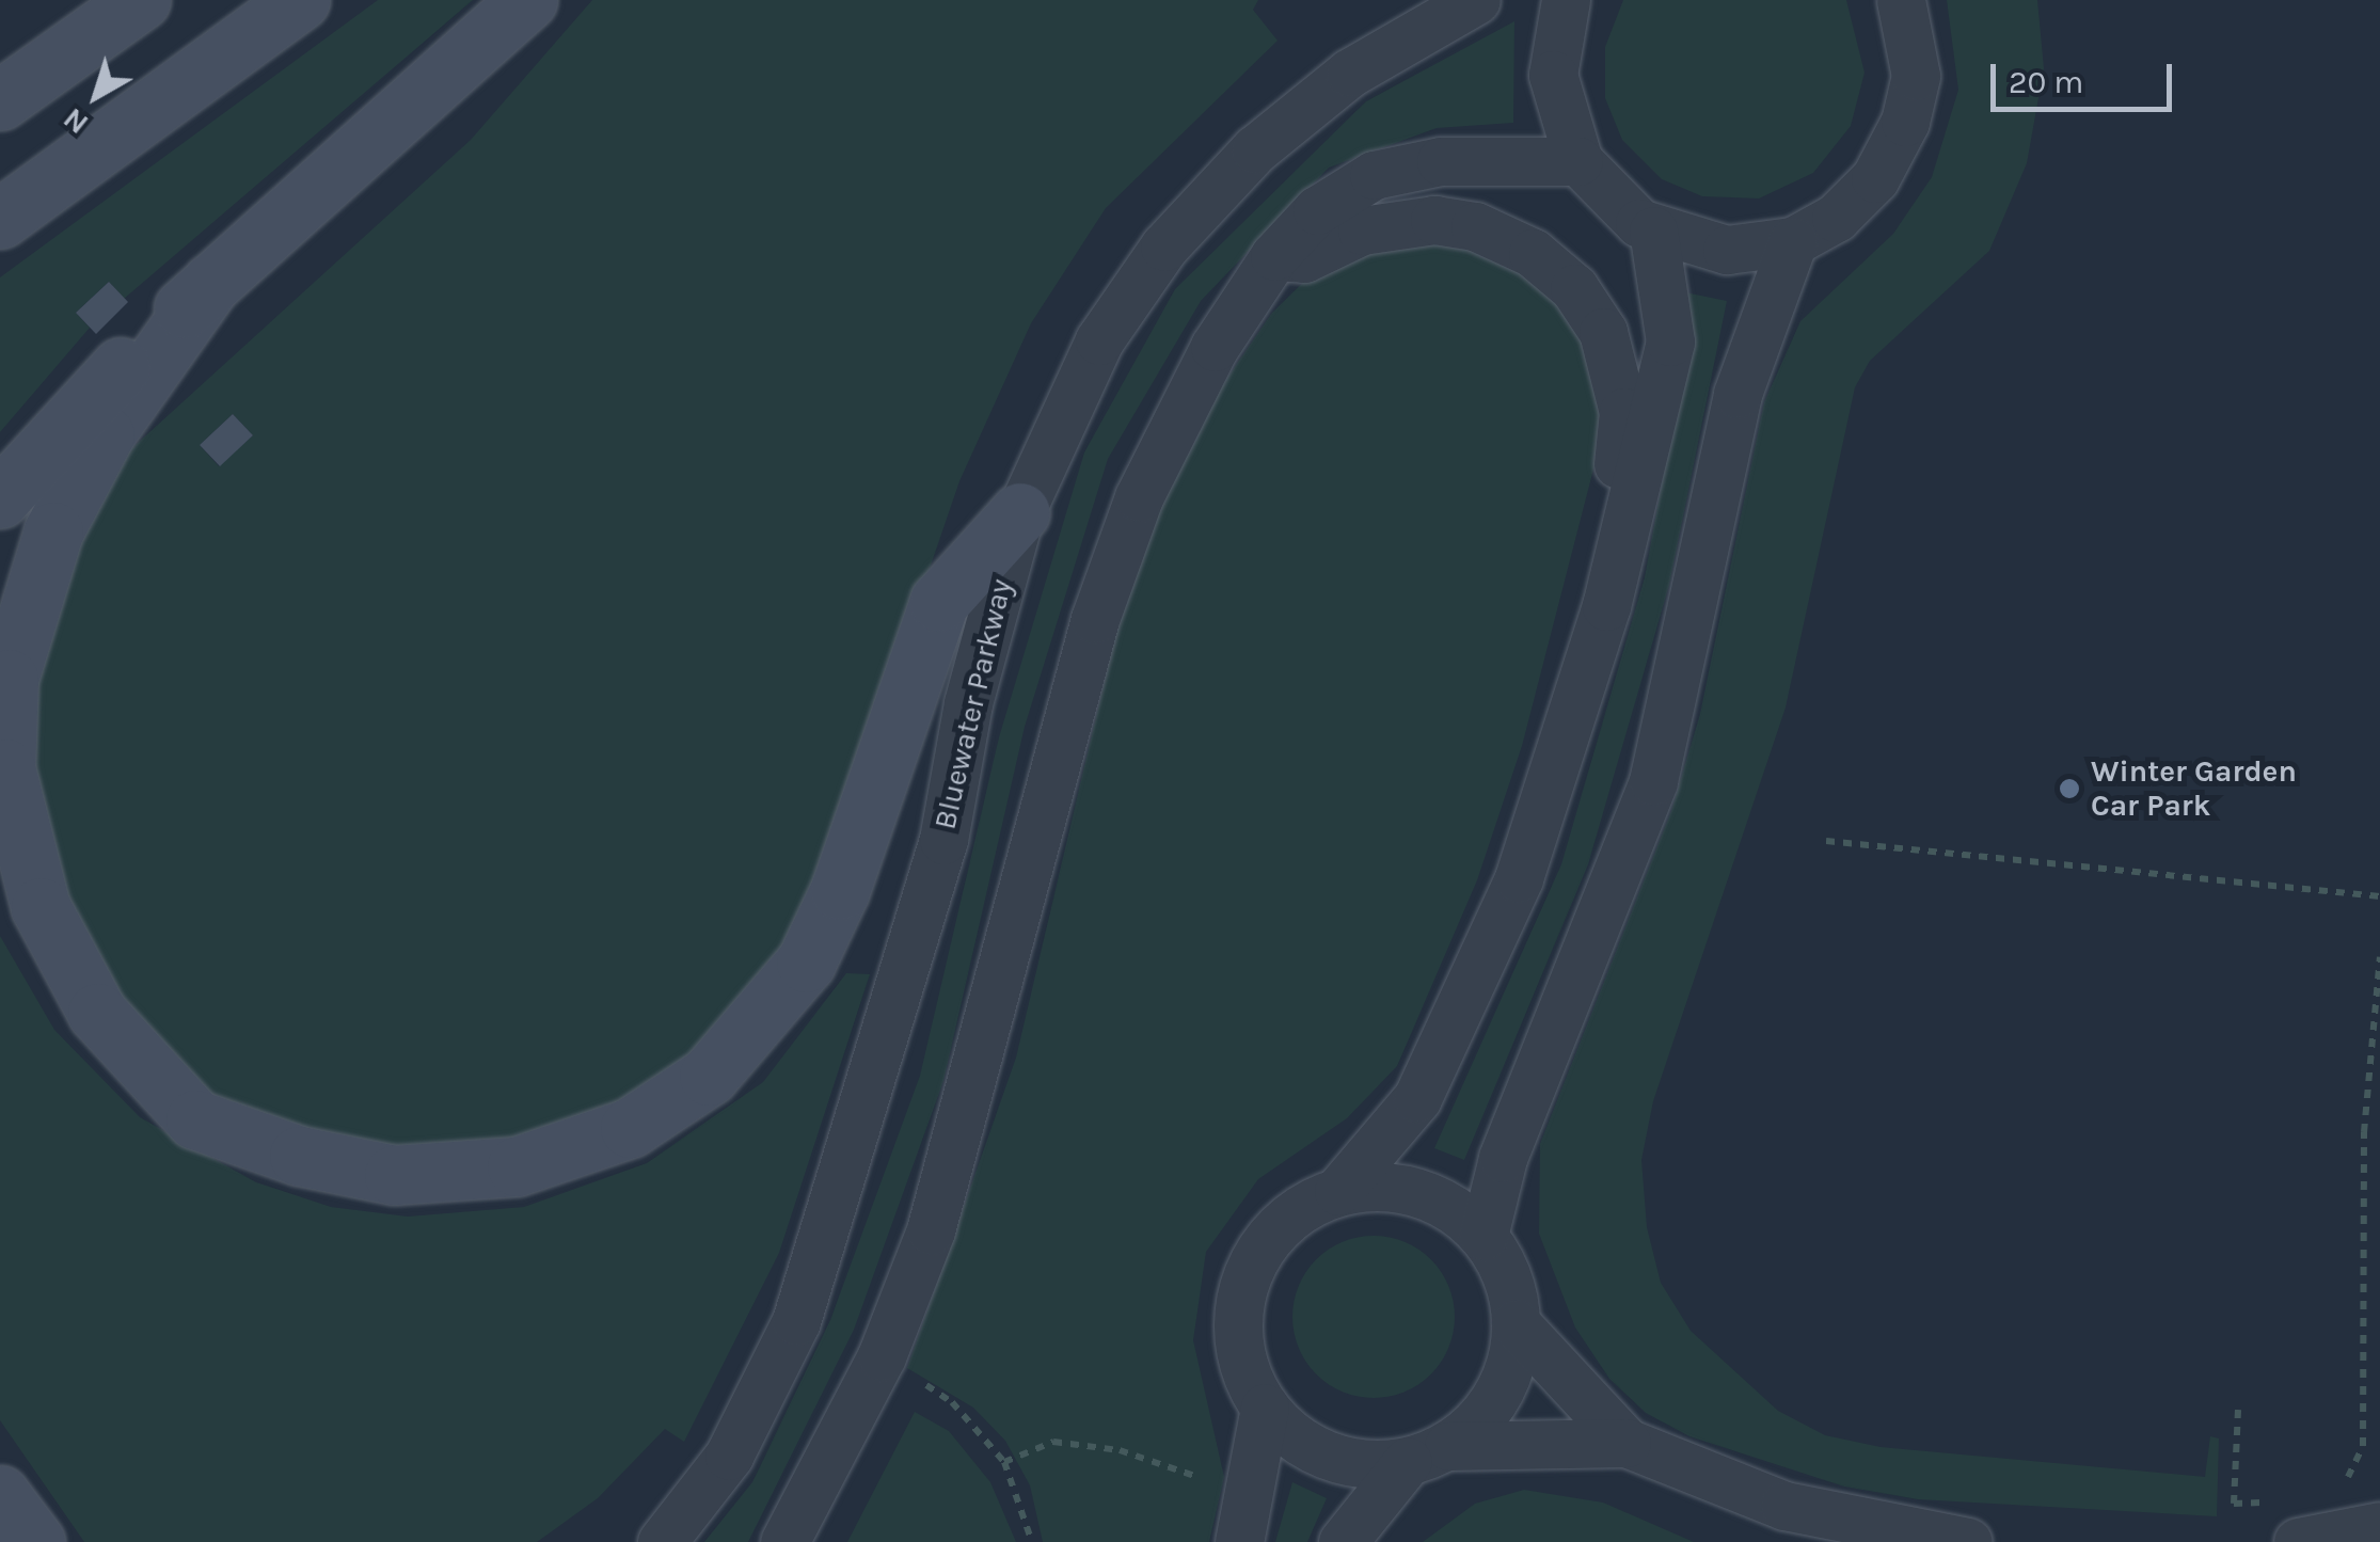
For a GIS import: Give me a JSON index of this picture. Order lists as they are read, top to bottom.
{
  "streets": {
    "street": ["Bluewater Parkway"]
  },
  "places": ["Winter Garden Car Park"],
  "scale_bar": "20 m",
  "north": "bottom left"
}
